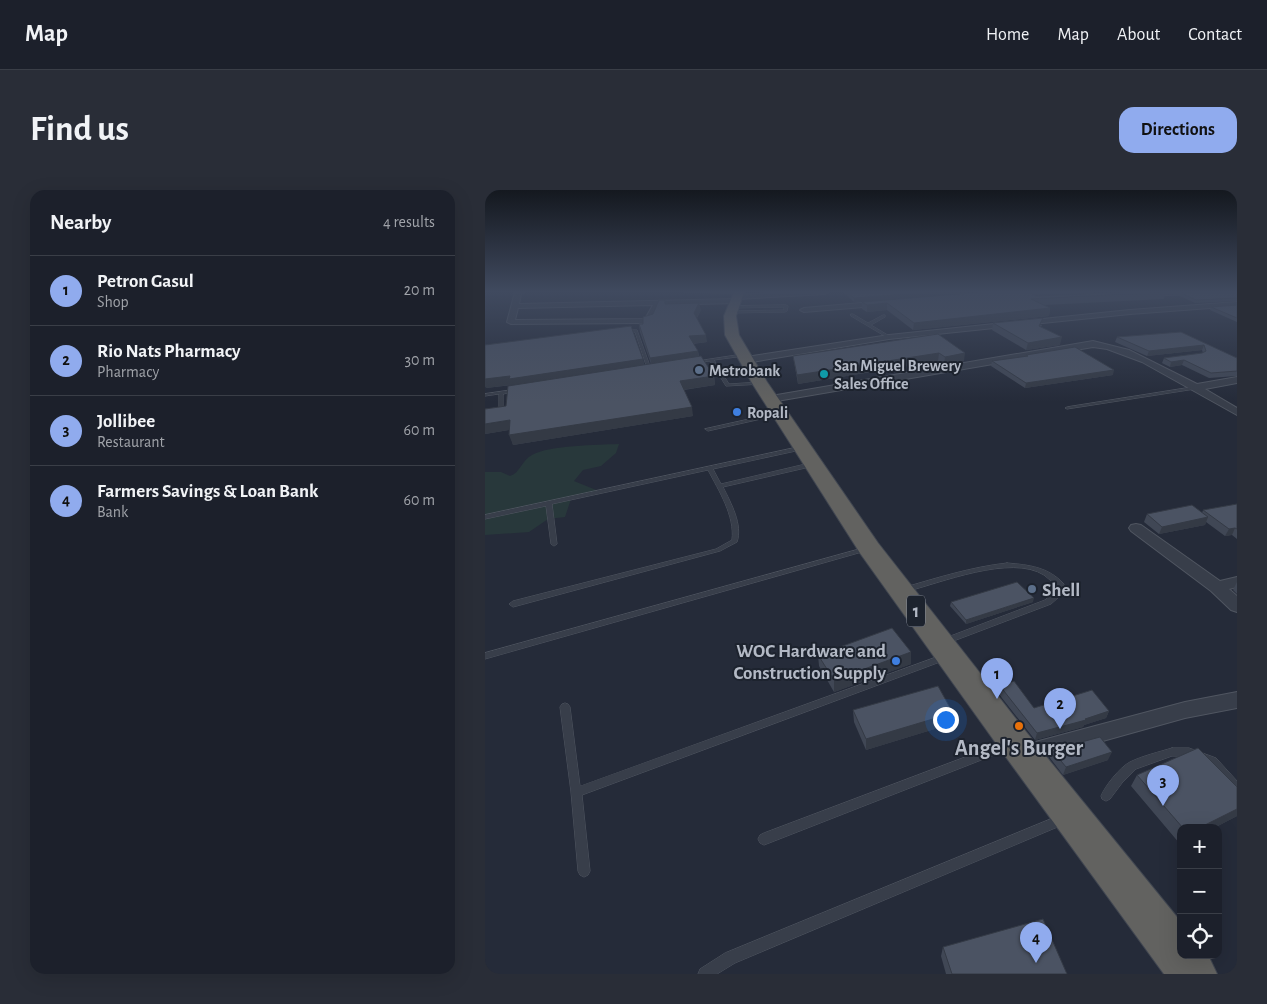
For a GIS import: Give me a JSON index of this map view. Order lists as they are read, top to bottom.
{
  "streets": {
    "highway": ["1"]
  },
  "places": [
    "Metrobank",
    "San Miguel Brewery Sales Office",
    "Ropali",
    "Shell",
    "WOC Hardware and Construction Supply",
    "Angel's Burger"
  ],
  "page": {
    "header": "Map",
    "nav": [
      "Home",
      "Map",
      "About",
      "Contact"
    ],
    "buttons": "Directions",
    "title": "Find us",
    "heading": ["Nearby", "4 results"],
    "list": [
      {
        "mark": "1",
        "name": "Petron Gasul",
        "note": "Shop",
        "value": "20 m"
      },
      {
        "mark": "2",
        "name": "Rio Nats Pharmacy",
        "note": "Pharmacy",
        "value": "30 m"
      },
      {
        "mark": "3",
        "name": "Jollibee",
        "note": "Restaurant",
        "value": "60 m"
      },
      {
        "mark": "4",
        "name": "Farmers Savings & Loan Bank",
        "note": "Bank",
        "value": "60 m"
      }
    ],
    "pins": [
      "1",
      "2",
      "3",
      "4"
    ],
    "map_buttons": ["+", "−"]
  }
}
